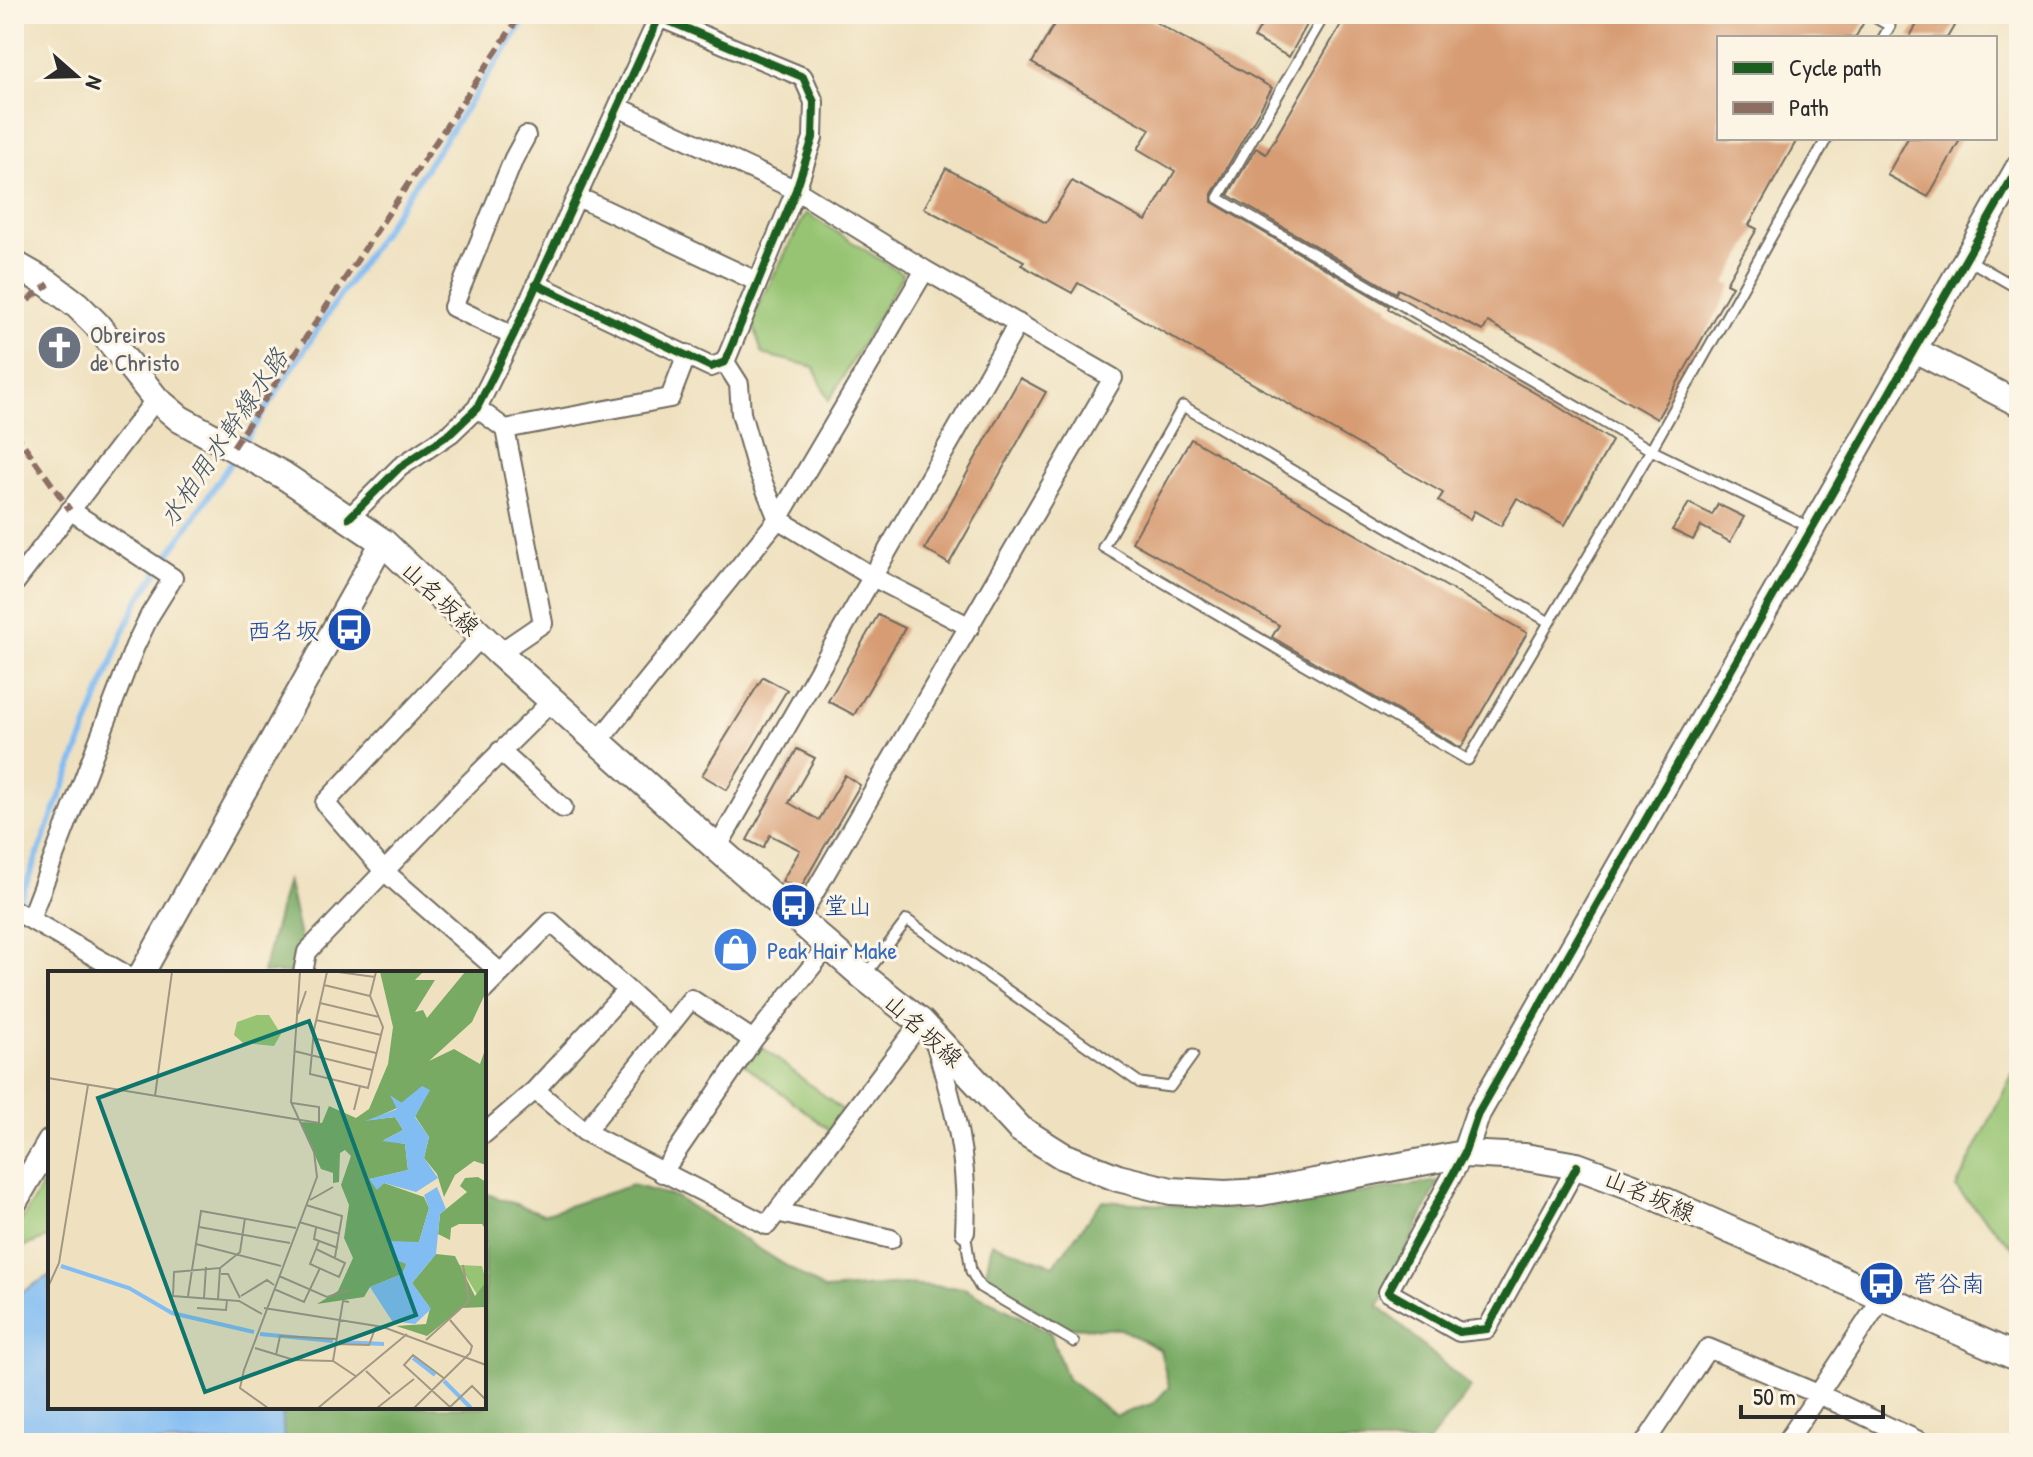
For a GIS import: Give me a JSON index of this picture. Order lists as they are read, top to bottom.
{
  "streets": {
    "main road": ["山名坂線"]
  },
  "water": ["水柏用水幹線水路"],
  "places": {
    "church": ["Obreiros de Christo"],
    "bus stop": ["西名坂", "堂山", "菅谷南"],
    "shop": ["Peak Hair Make"]
  },
  "legend": ["Cycle path", "Path"],
  "scale_bar": "50 m",
  "north": "right"
}
